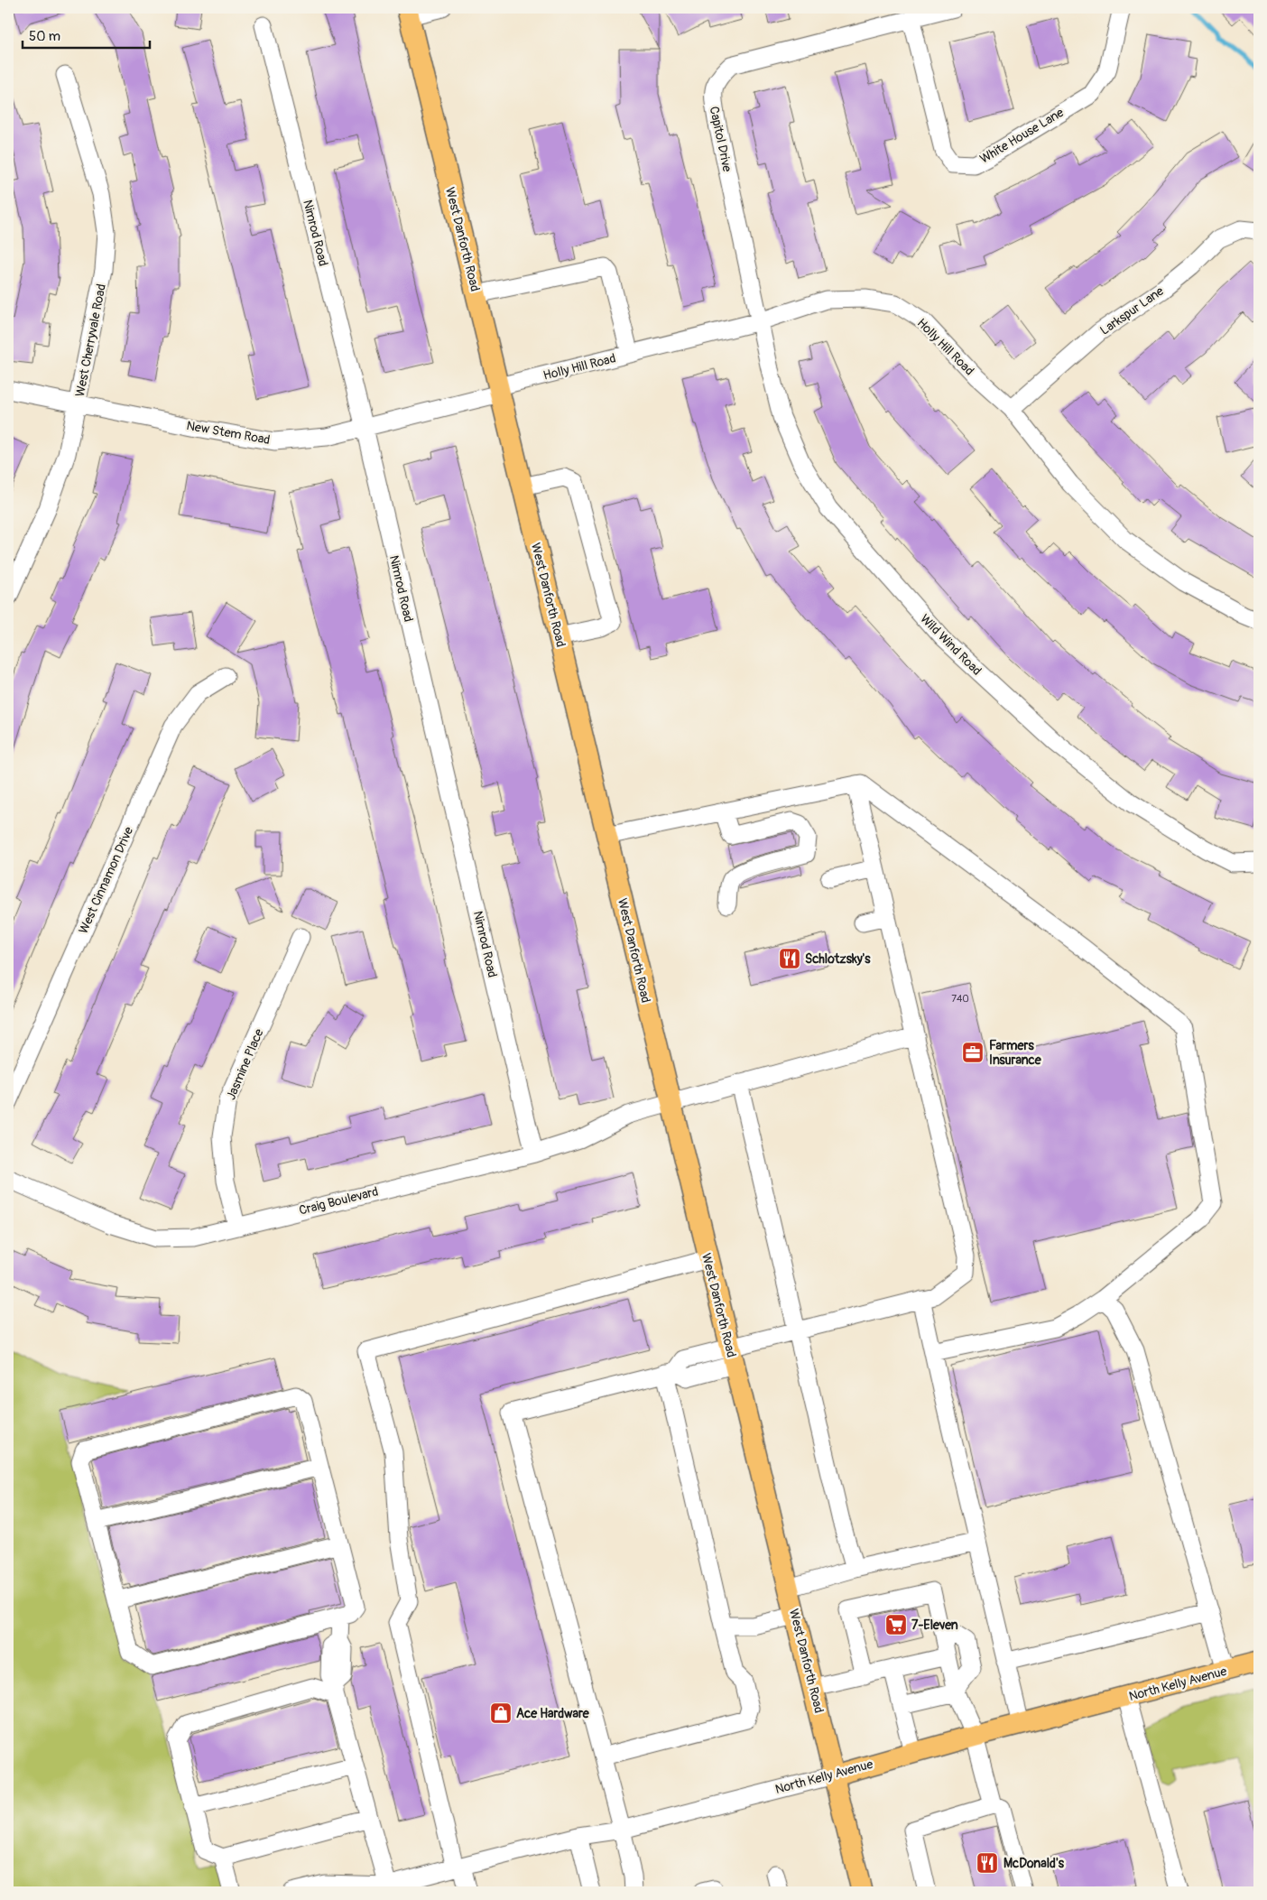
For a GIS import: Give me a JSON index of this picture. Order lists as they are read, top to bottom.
{
  "streets": {
    "main road": ["West Danforth Road", "North Kelly Avenue"],
    "street": [
      "White House Lane",
      "Capitol Drive",
      "Nimrod Road",
      "Larkspur Lane",
      "West Cherryvale Road",
      "Holly Hill Road",
      "New Stem Road",
      "Wild Wind Road",
      "West Cinnamon Drive",
      "Jasmine Place",
      "Craig Boulevard"
    ]
  },
  "crossings": [
    ["White House Lane", "Capitol Drive"],
    ["Capitol Drive", "Holly Hill Road"],
    ["Capitol Drive", "Wild Wind Road"],
    ["Nimrod Road", "New Stem Road"],
    ["Nimrod Road", "Craig Boulevard"],
    ["West Danforth Road", "Holly Hill Road"],
    ["West Danforth Road", "New Stem Road"],
    ["West Danforth Road", "Craig Boulevard"],
    ["West Danforth Road", "North Kelly Avenue"],
    ["Larkspur Lane", "Holly Hill Road"],
    ["West Cherryvale Road", "New Stem Road"],
    ["Holly Hill Road", "New Stem Road"],
    ["Holly Hill Road", "Wild Wind Road"],
    ["Jasmine Place", "Craig Boulevard"]
  ],
  "places": {
    "restaurant": ["Schlotzsky's", "McDonald's"],
    "office": ["Farmers Insurance"],
    "supermarket": ["7-Eleven"],
    "shop": ["Ace Hardware"]
  },
  "house_numbers": ["740"],
  "scale_bar": "50 m"
}
